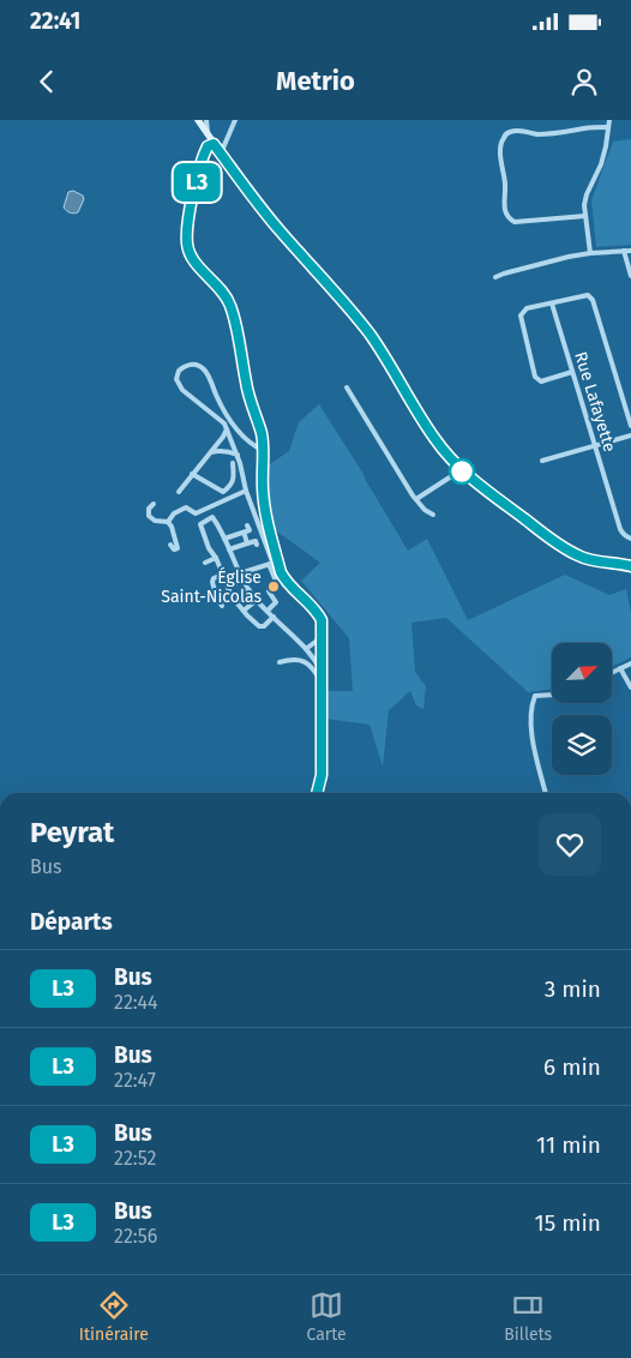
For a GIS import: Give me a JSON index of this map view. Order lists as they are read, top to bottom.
{
  "streets": {
    "street": ["Rue Lafayette"]
  },
  "places": ["Église Saint-Nicolas"],
  "lines": ["bus line L3"],
  "north": "top right",
  "page": {
    "status": "22:41",
    "header": "Metrio",
    "on_map": "L3",
    "heading": [
      ["Peyrat", "Bus"],
      "Départs"
    ],
    "list": [
      {
        "mark": "L3",
        "name": "Bus",
        "note": "22:44",
        "value": "3 min"
      },
      {
        "mark": "L3",
        "name": "Bus",
        "note": "22:47",
        "value": "6 min"
      },
      {
        "mark": "L3",
        "name": "Bus",
        "note": "22:52",
        "value": "11 min"
      },
      {
        "mark": "L3",
        "name": "Bus",
        "note": "22:56",
        "value": "15 min"
      }
    ],
    "tabs": ["Itinéraire", "Carte", "Billets"]
  }
}
